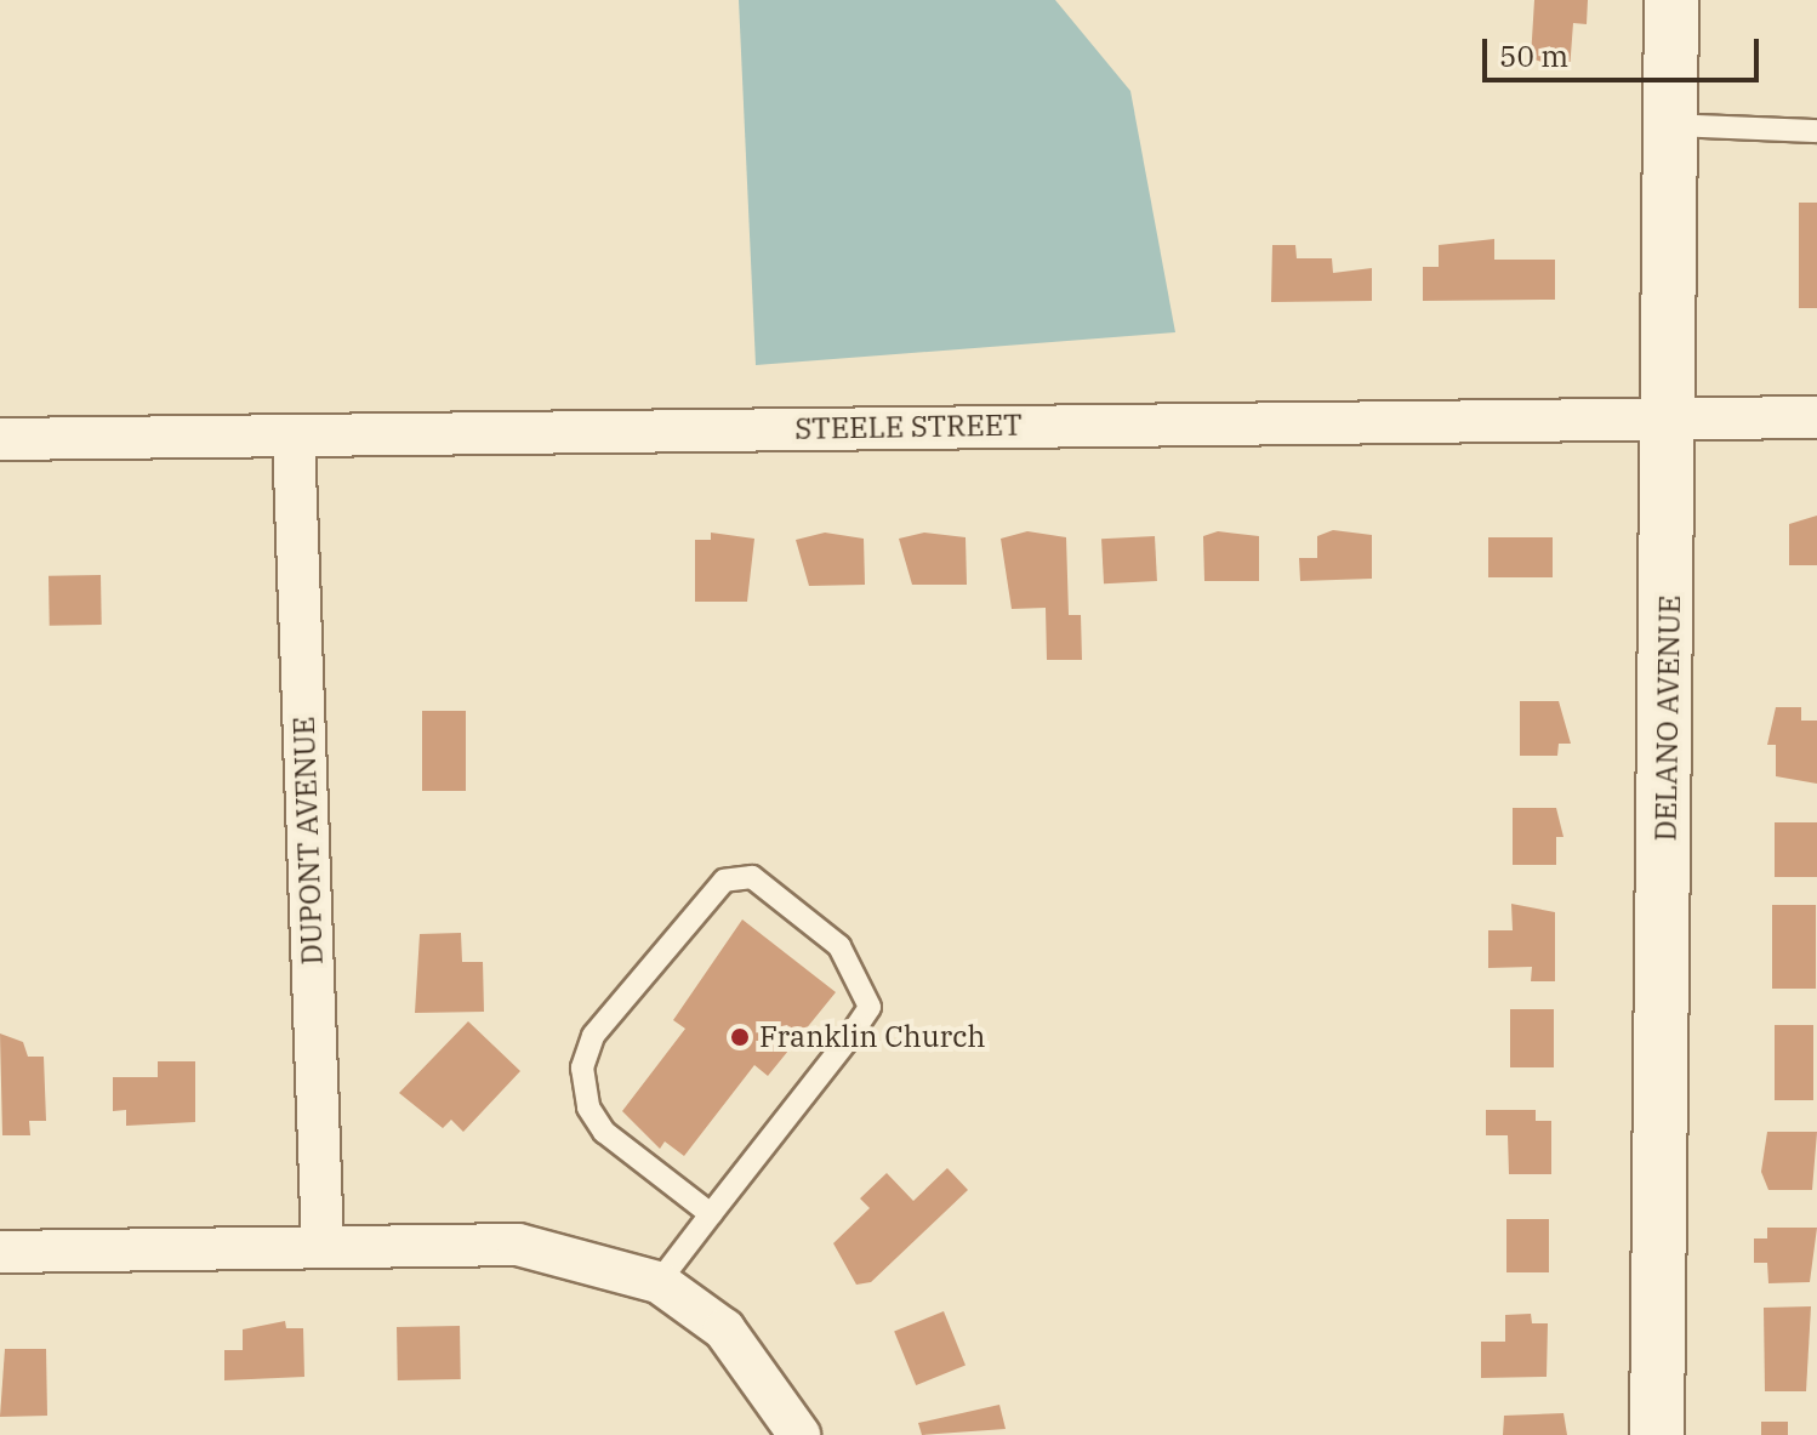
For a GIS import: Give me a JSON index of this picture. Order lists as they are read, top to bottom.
{
  "streets": {
    "main road": ["DELANO AVENUE"],
    "street": ["STEELE STREET", "DUPONT AVENUE"]
  },
  "crossings": [
    ["STEELE STREET", "DELANO AVENUE"],
    ["STEELE STREET", "DUPONT AVENUE"]
  ],
  "places": ["Franklin Church"],
  "scale_bar": "50 m"
}
